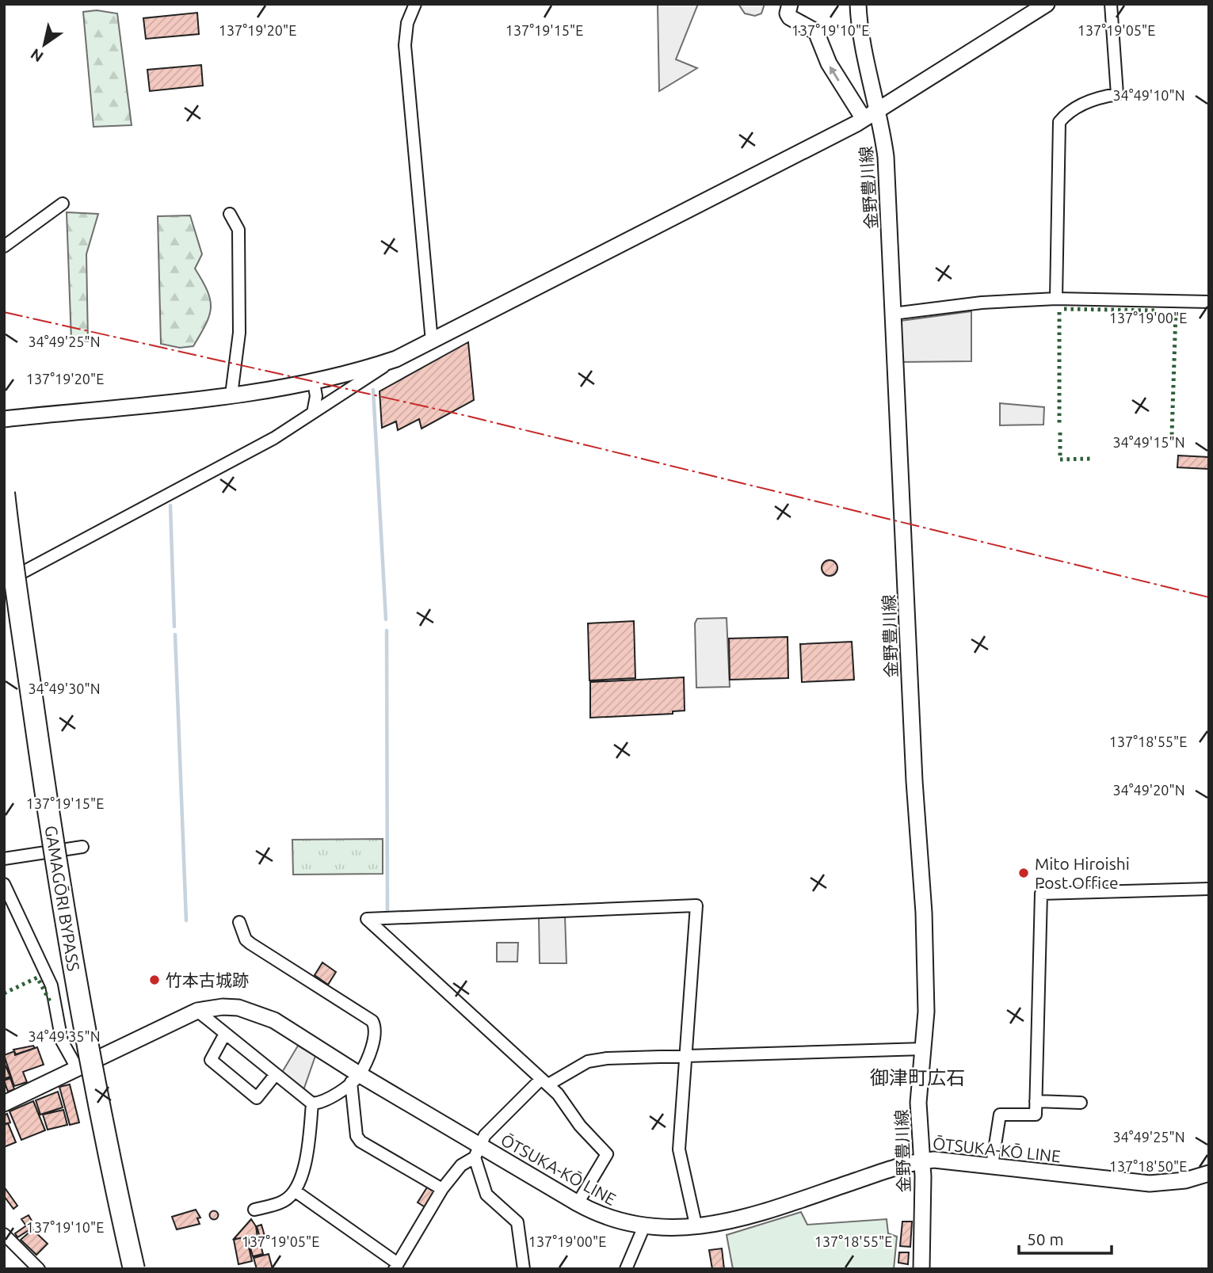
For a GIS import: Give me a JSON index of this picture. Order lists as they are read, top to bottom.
{
  "streets": {
    "highway": ["GAMAGŌRI BYPASS"],
    "main road": ["金野豊川線", "ŌTSUKA-KŌ LINE"]
  },
  "crossings": [
    ["金野豊川線", "ŌTSUKA-KŌ LINE"]
  ],
  "districts": ["御津町広石"],
  "places": ["Mito Hiroishi Post Office", "竹本古城跡"],
  "scale_bar": "50 m",
  "north": "bottom left",
  "coordinates": [
    "137°19'20\"E",
    "137°19'15\"E",
    "137°19'10\"E",
    "137°19'05\"E",
    "34°49'10\"N",
    "137°19'00\"E",
    "34°49'25\"N",
    "34°49'15\"N",
    "34°49'30\"N",
    "137°18'55\"E",
    "34°49'20\"N",
    "34°49'35\"N",
    "137°18'50\"E"
  ]
}
